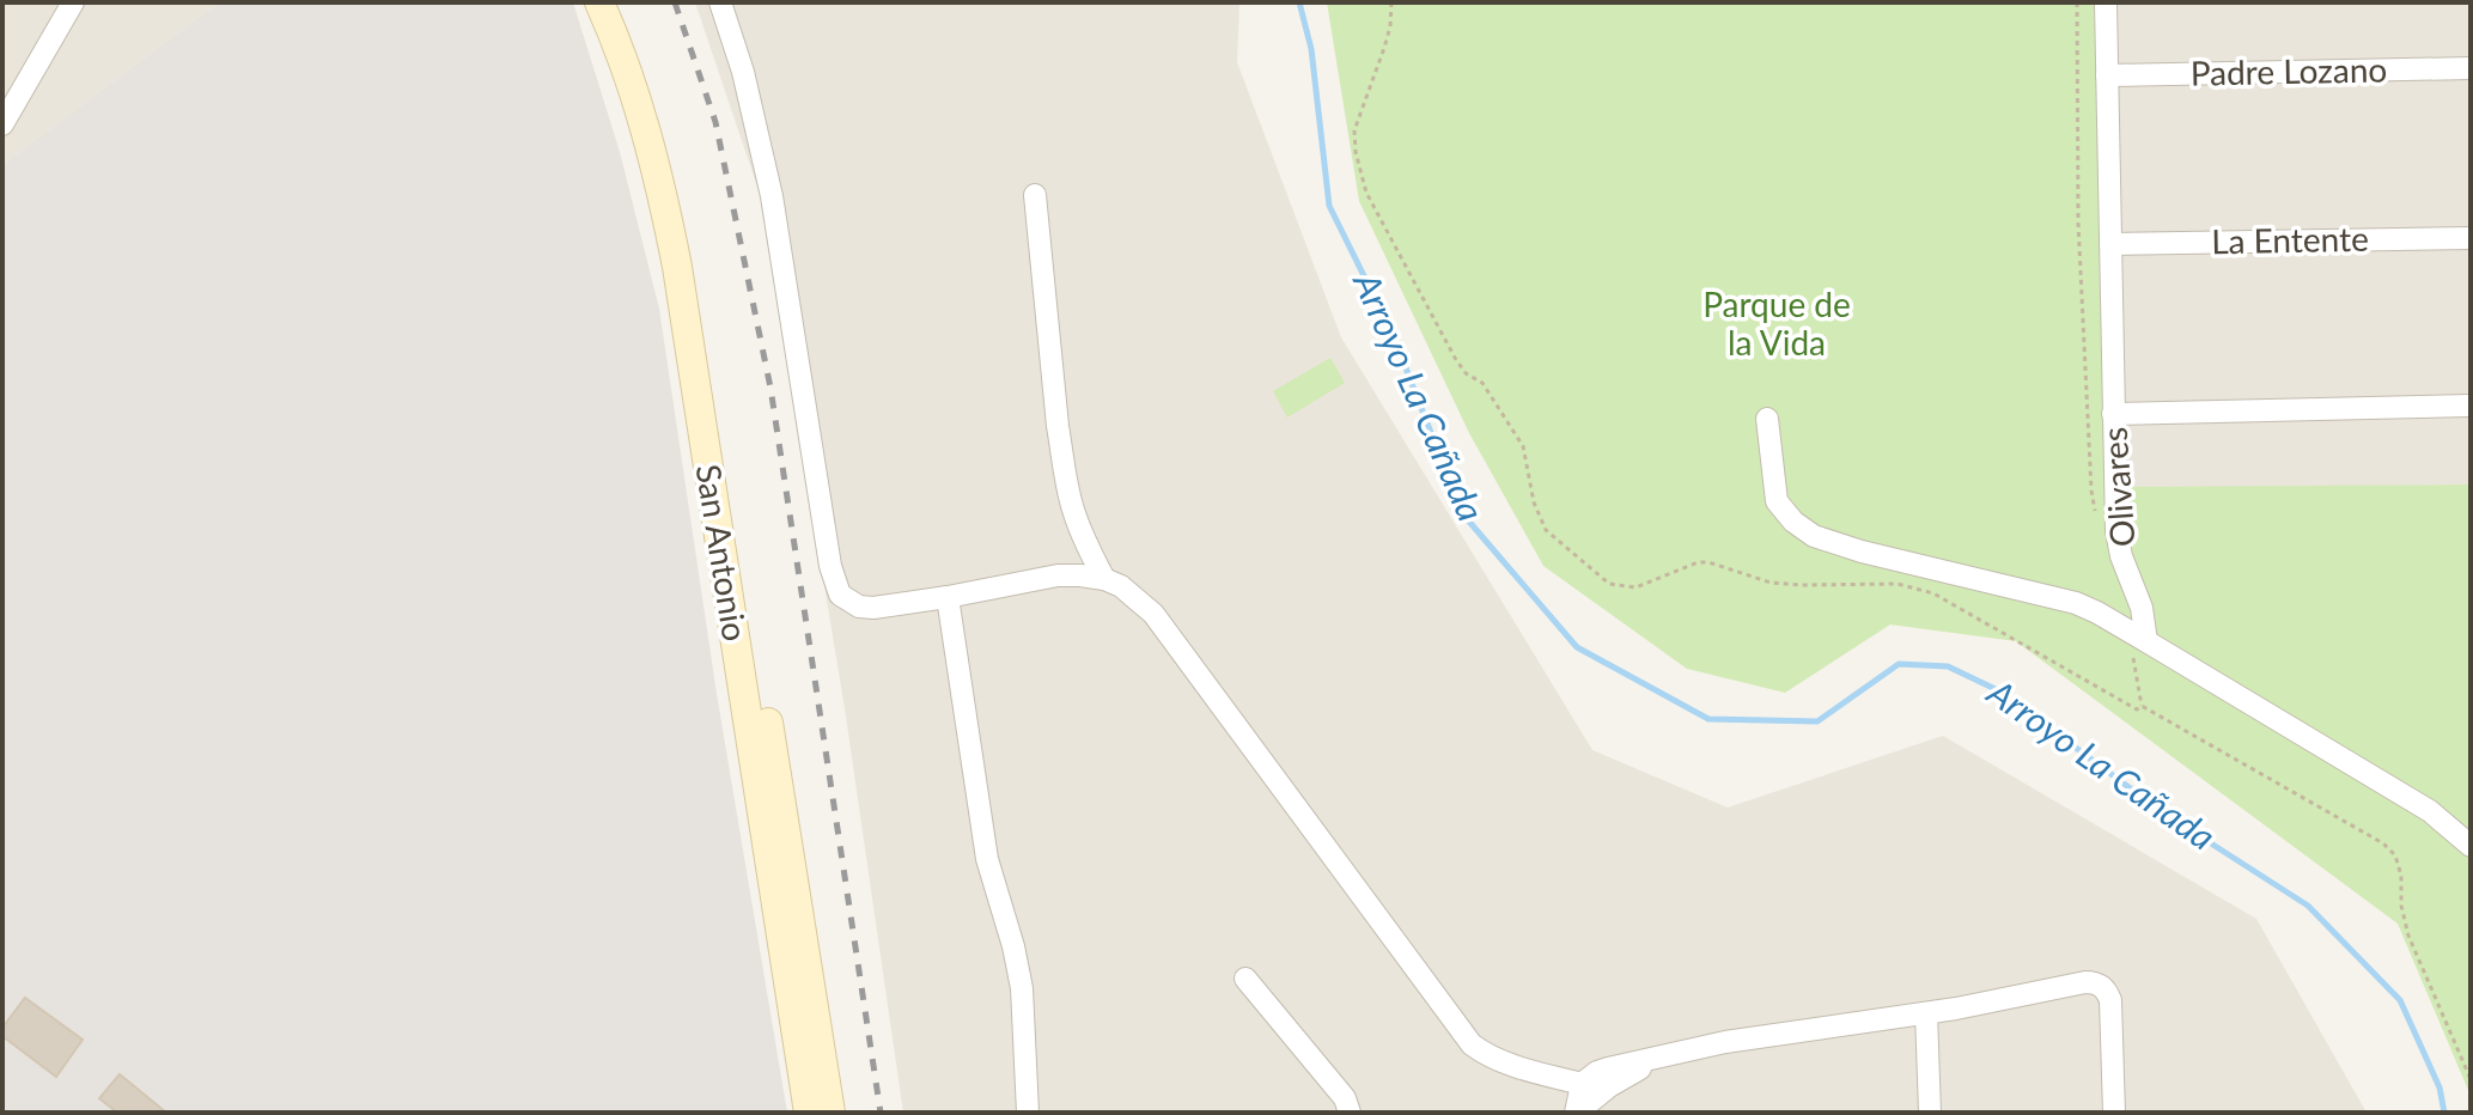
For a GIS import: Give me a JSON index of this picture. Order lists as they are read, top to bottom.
{
  "streets": {
    "main road": ["San Antonio"],
    "street": ["Padre Lozano", "La Entente", "Olivares"]
  },
  "crossings": [
    ["Padre Lozano", "Olivares"],
    ["La Entente", "Olivares"]
  ],
  "water": ["Arroyo La Cañada"],
  "parks": ["Parque de la Vida"]
}
